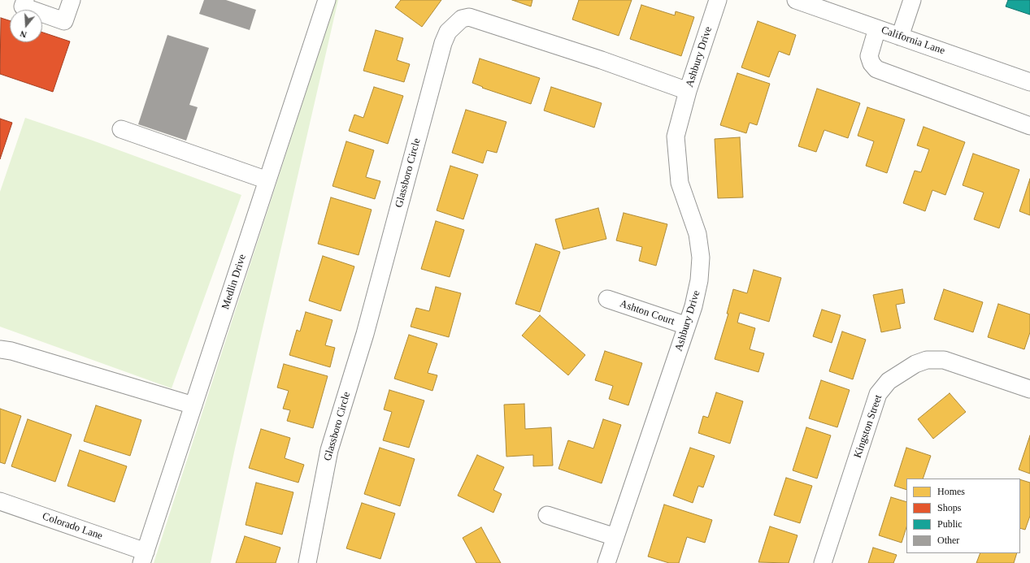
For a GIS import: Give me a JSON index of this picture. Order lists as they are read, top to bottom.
{
  "streets": {
    "street": [
      "California Lane",
      "Ashbury Drive",
      "Glassboro Circle",
      "Medlin Drive",
      "Ashton Court",
      "Kingston Street",
      "Colorado Lane"
    ]
  },
  "crossings": [
    ["Ashbury Drive", "Glassboro Circle"],
    ["Ashbury Drive", "Ashton Court"],
    ["Medlin Drive", "Colorado Lane"]
  ],
  "legend": [
    "Homes",
    "Shops",
    "Public",
    "Other"
  ],
  "north": "bottom"
}
